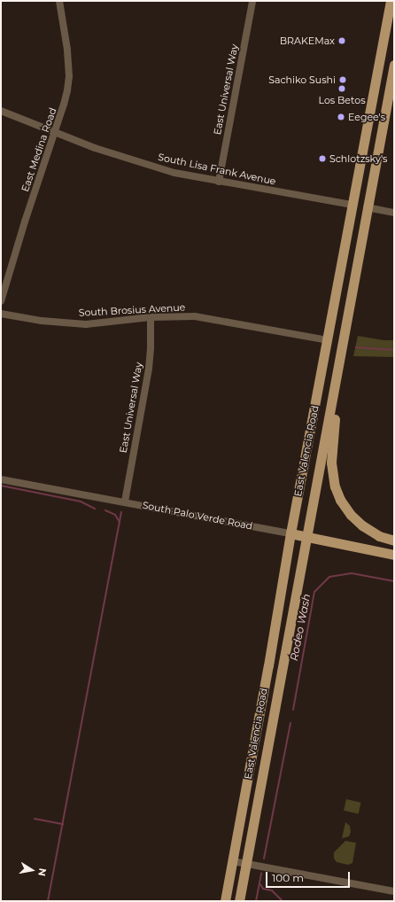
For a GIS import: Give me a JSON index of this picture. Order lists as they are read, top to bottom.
{
  "streets": {
    "main road": ["East Valencia Road", "South Palo Verde Road"],
    "street": [
      "East Universal Way",
      "East Medina Road",
      "South Lisa Frank Avenue",
      "South Brosius Avenue"
    ]
  },
  "crossings": [
    ["East Universal Way", "South Lisa Frank Avenue"],
    ["East Universal Way", "South Brosius Avenue"],
    ["East Universal Way", "South Palo Verde Road"],
    ["East Medina Road", "South Lisa Frank Avenue"],
    ["South Lisa Frank Avenue", "East Valencia Road"],
    ["South Brosius Avenue", "East Valencia Road"],
    ["East Valencia Road", "South Palo Verde Road"]
  ],
  "water": ["Rodeo Wash"],
  "places": [
    "BRAKEMax",
    "Sachiko Sushi",
    "Los Betos",
    "Eegee's",
    "Schlotzsky's"
  ],
  "scale_bar": "100 m",
  "north": "right"
}
